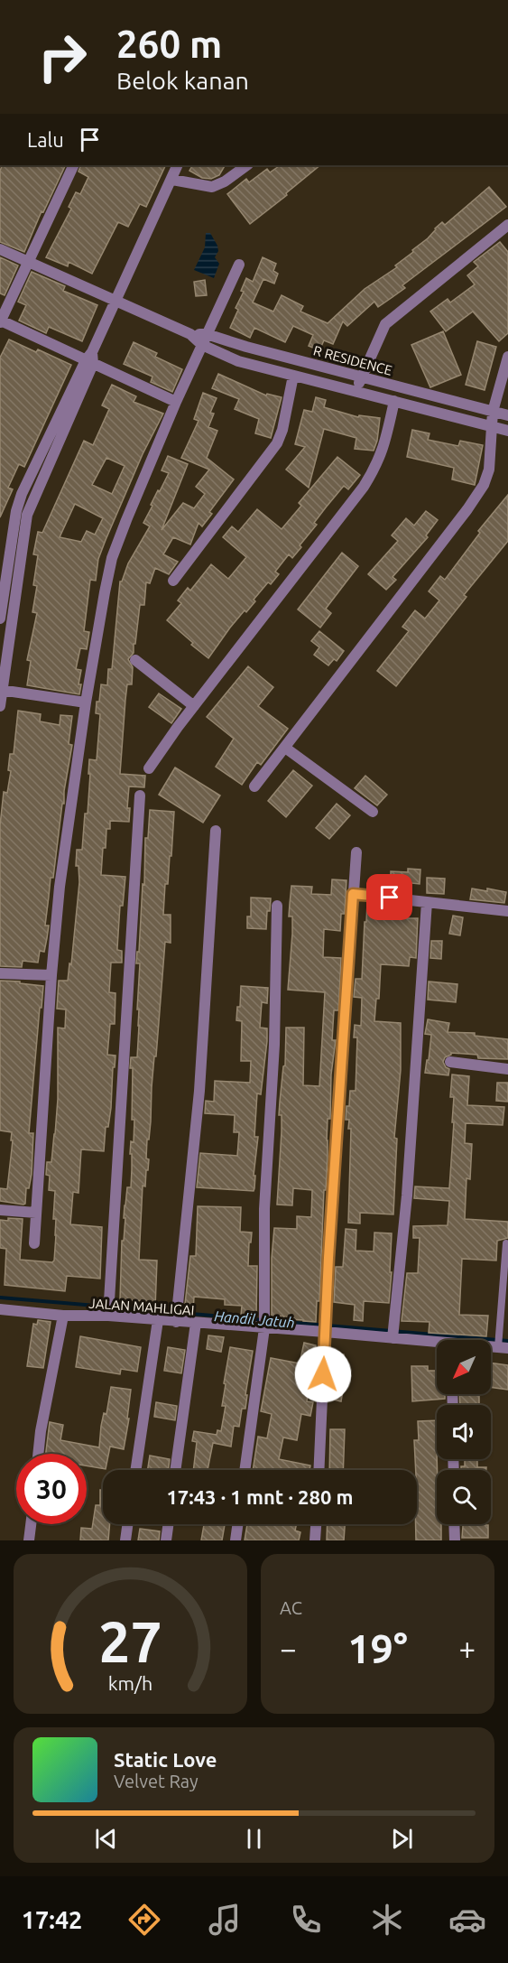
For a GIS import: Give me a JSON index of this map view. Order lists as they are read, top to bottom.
{
  "streets": {
    "street": ["R RESIDENCE", "JALAN MAHLIGAI"]
  },
  "water": ["Handil Jatuh"],
  "north": "bottom left",
  "page": {
    "turn": ["260 m", "Belok kanan"],
    "then": "Lalu",
    "limit": "30",
    "trip": "17:43 · 1 mnt · 280 m",
    "tile": "AC",
    "heat": ["−", "19°", "+"],
    "song": ["Static Love", "Velvet Ray"],
    "tabs": "17:42",
    "gauge": ["27", "km/h"]
  }
}
